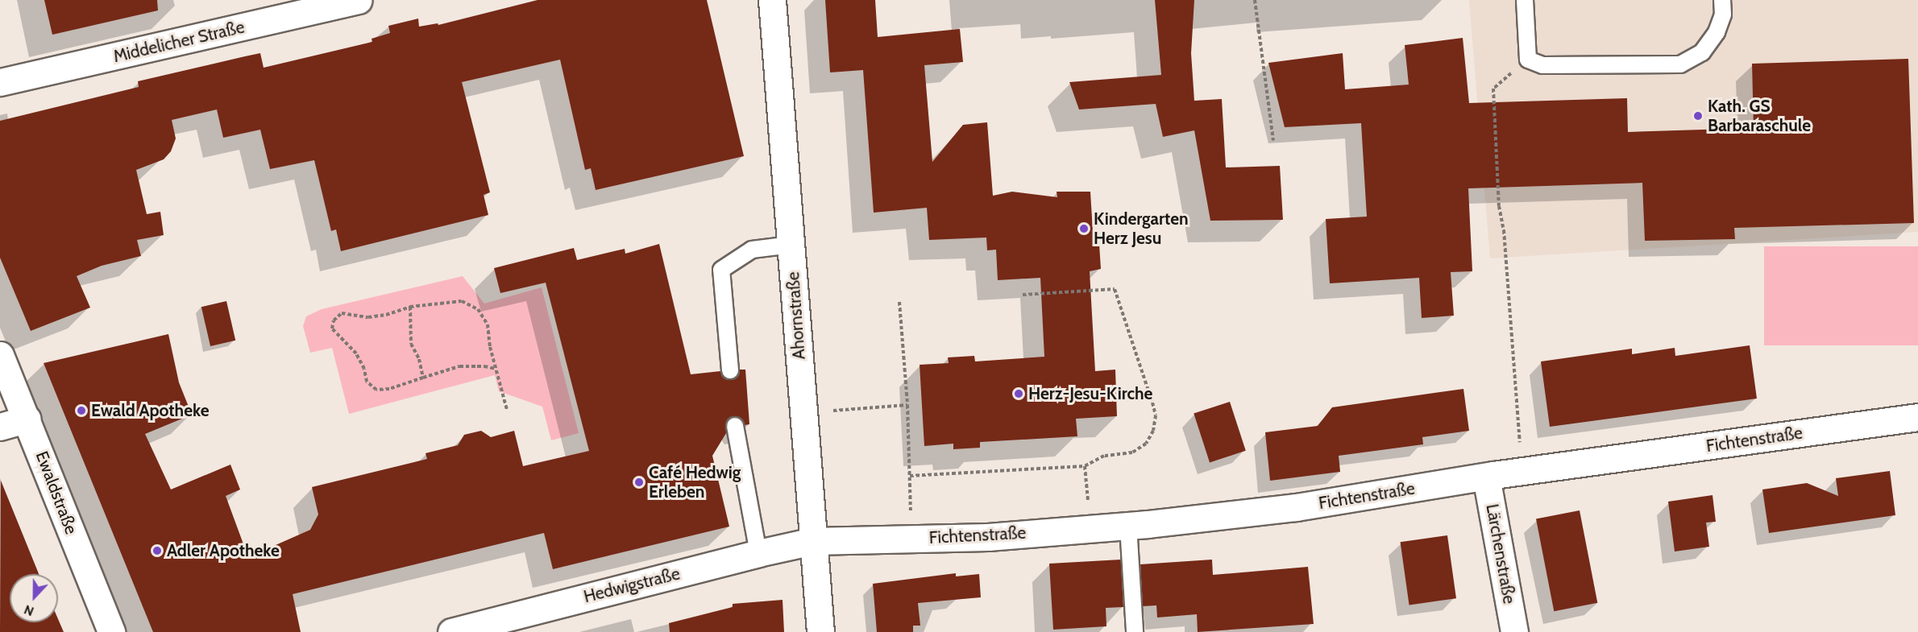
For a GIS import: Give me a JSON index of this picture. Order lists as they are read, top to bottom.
{
  "streets": {
    "street": [
      "Middelicher Straße",
      "Ahornstraße",
      "Fichtenstraße",
      "Ewaldstraße",
      "Lärchenstraße",
      "Hedwigstraße"
    ]
  },
  "crossings": [
    ["Ahornstraße", "Fichtenstraße"],
    ["Ahornstraße", "Hedwigstraße"],
    ["Fichtenstraße", "Lärchenstraße"],
    ["Fichtenstraße", "Hedwigstraße"]
  ],
  "places": [
    "Kath. GS Barbaraschule",
    "Kindergarten Herz Jesu",
    "Herz-Jesu-Kirche",
    "Ewald Apotheke",
    "Café Hedwig Erleben",
    "Adler Apotheke"
  ],
  "north": "bottom"
}
